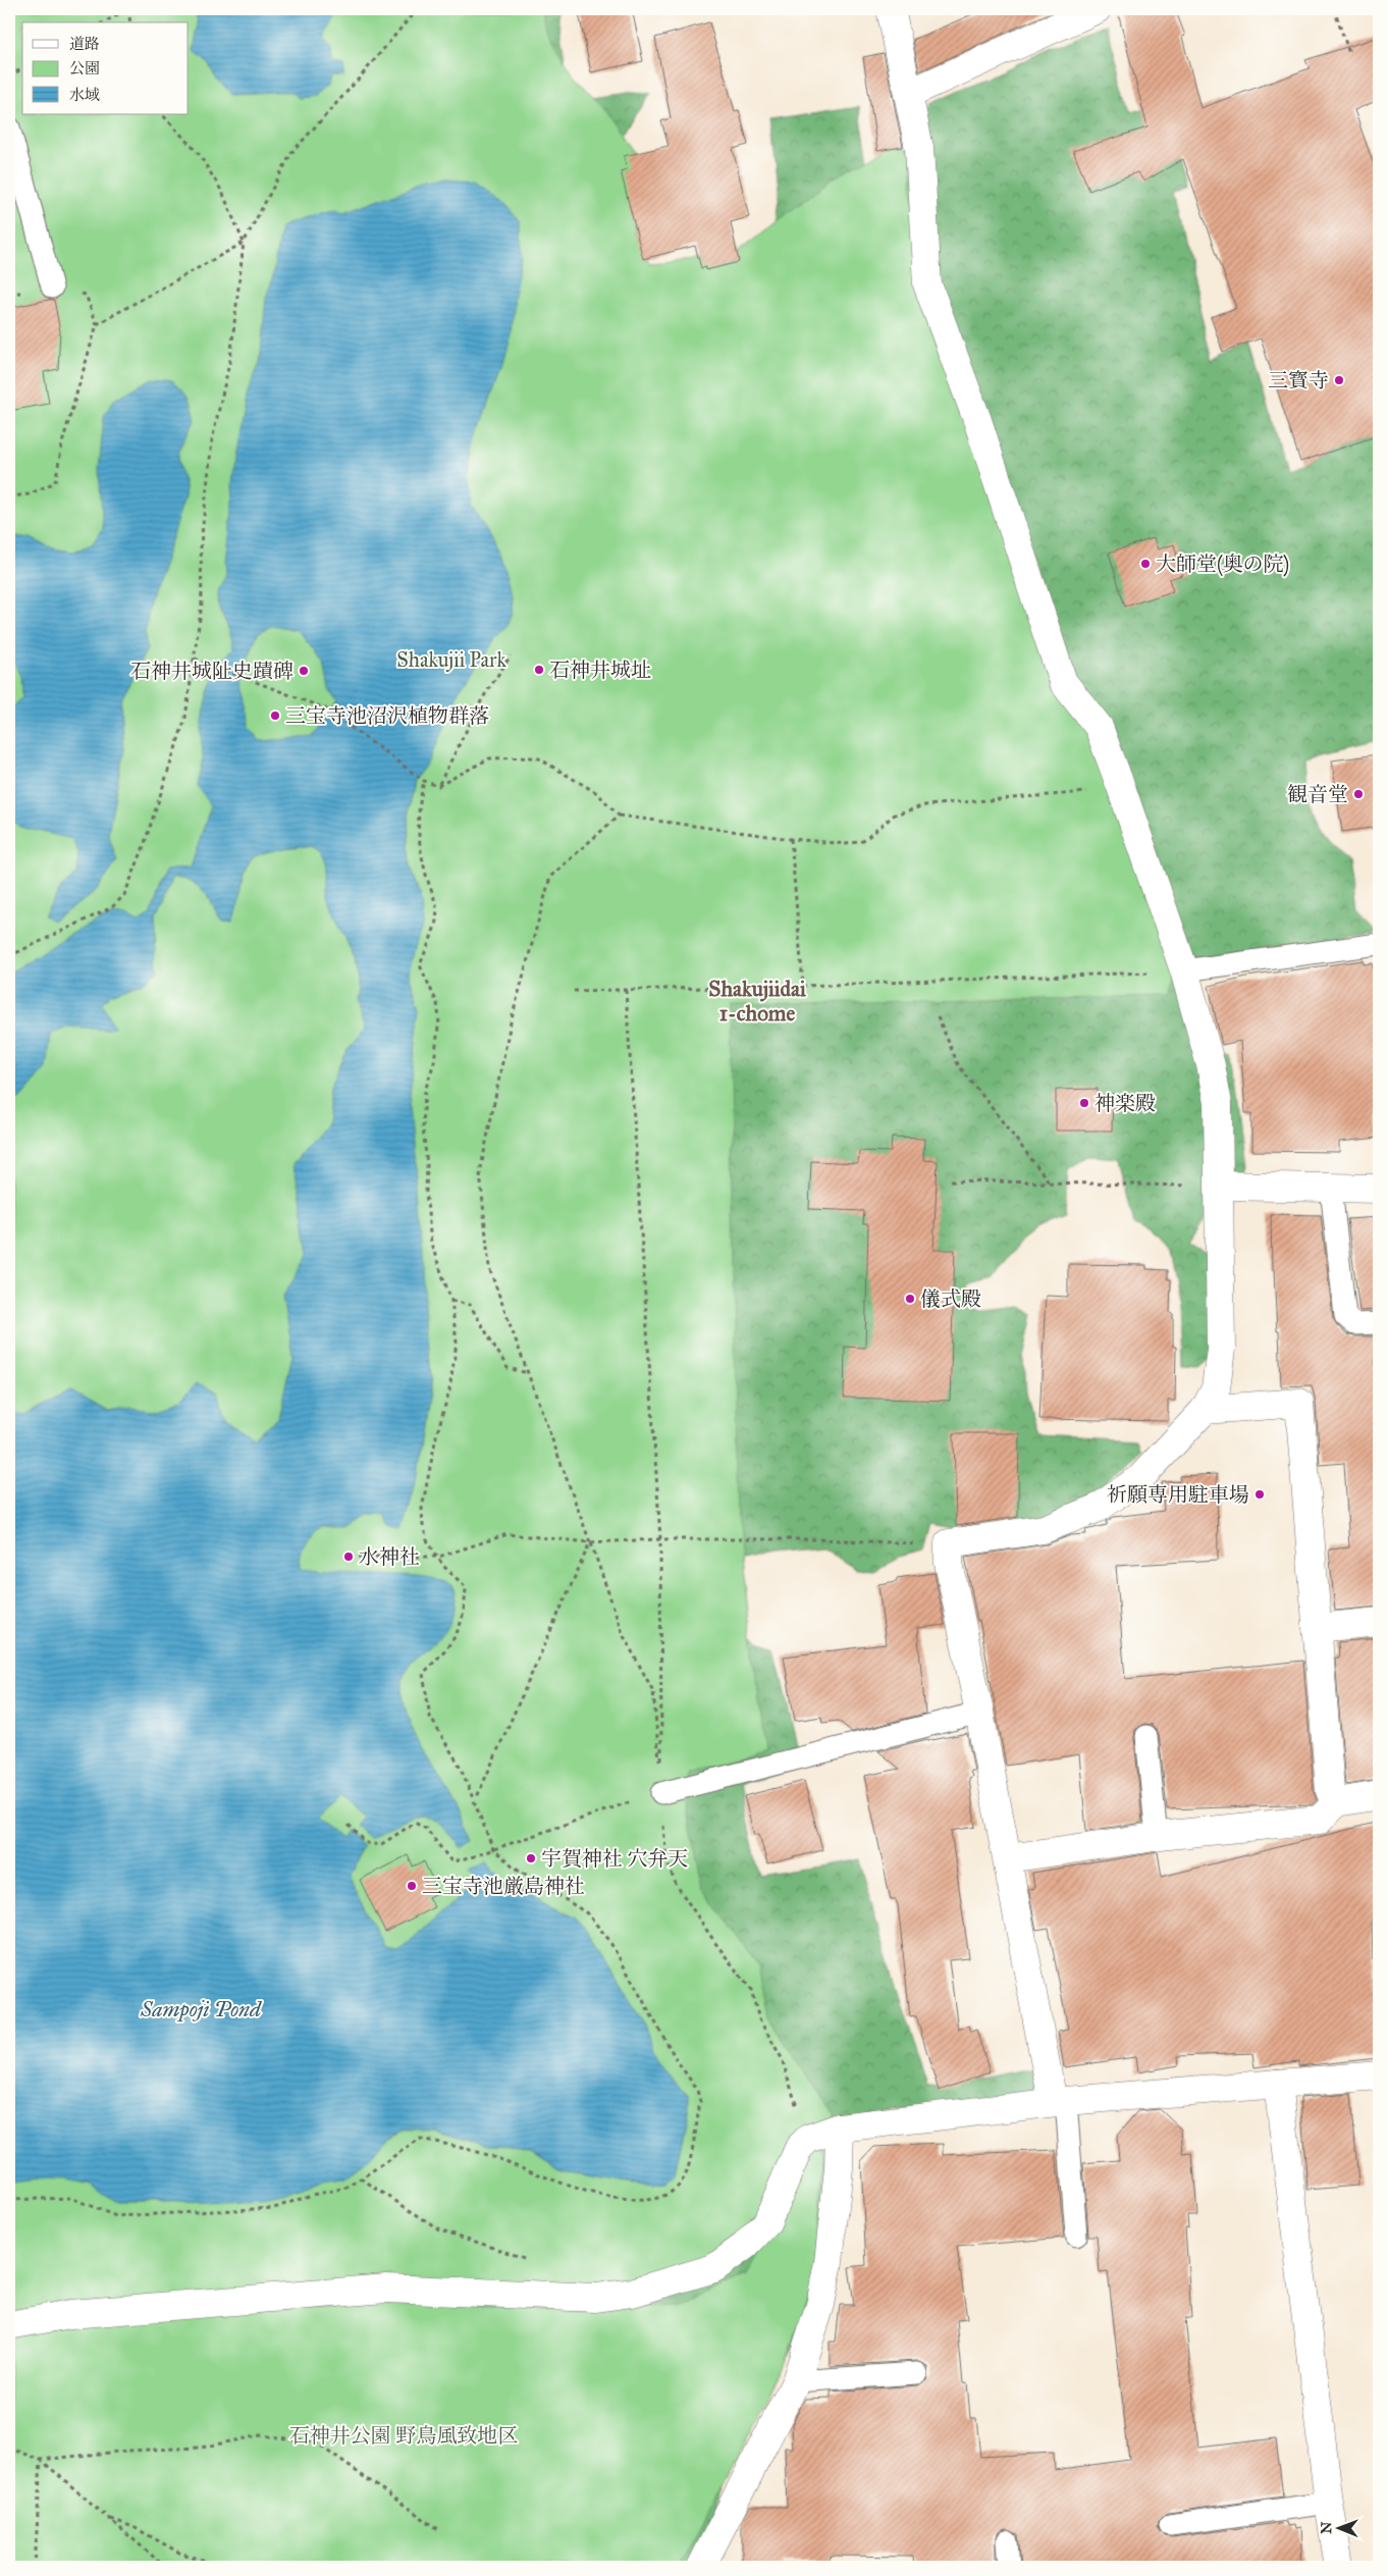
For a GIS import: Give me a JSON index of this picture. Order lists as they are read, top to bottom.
{
  "districts": ["Shakujiidai 1-chome"],
  "water": ["Sampoji Pond"],
  "parks": ["Shakujii Park", "石神井公園 野鳥風致地区"],
  "places": [
    "三寳寺",
    "大師堂(奥の院)",
    "石神井城址",
    "石神井城阯史蹟碑",
    "三宝寺池沼沢植物群落",
    "観音堂",
    "神楽殿",
    "儀式殿",
    "祈願専用駐車場",
    "水神社",
    "宇賀神社 穴弁天",
    "三宝寺池厳島神社"
  ],
  "legend": ["道路", "公園", "水域"],
  "north": "left"
}
